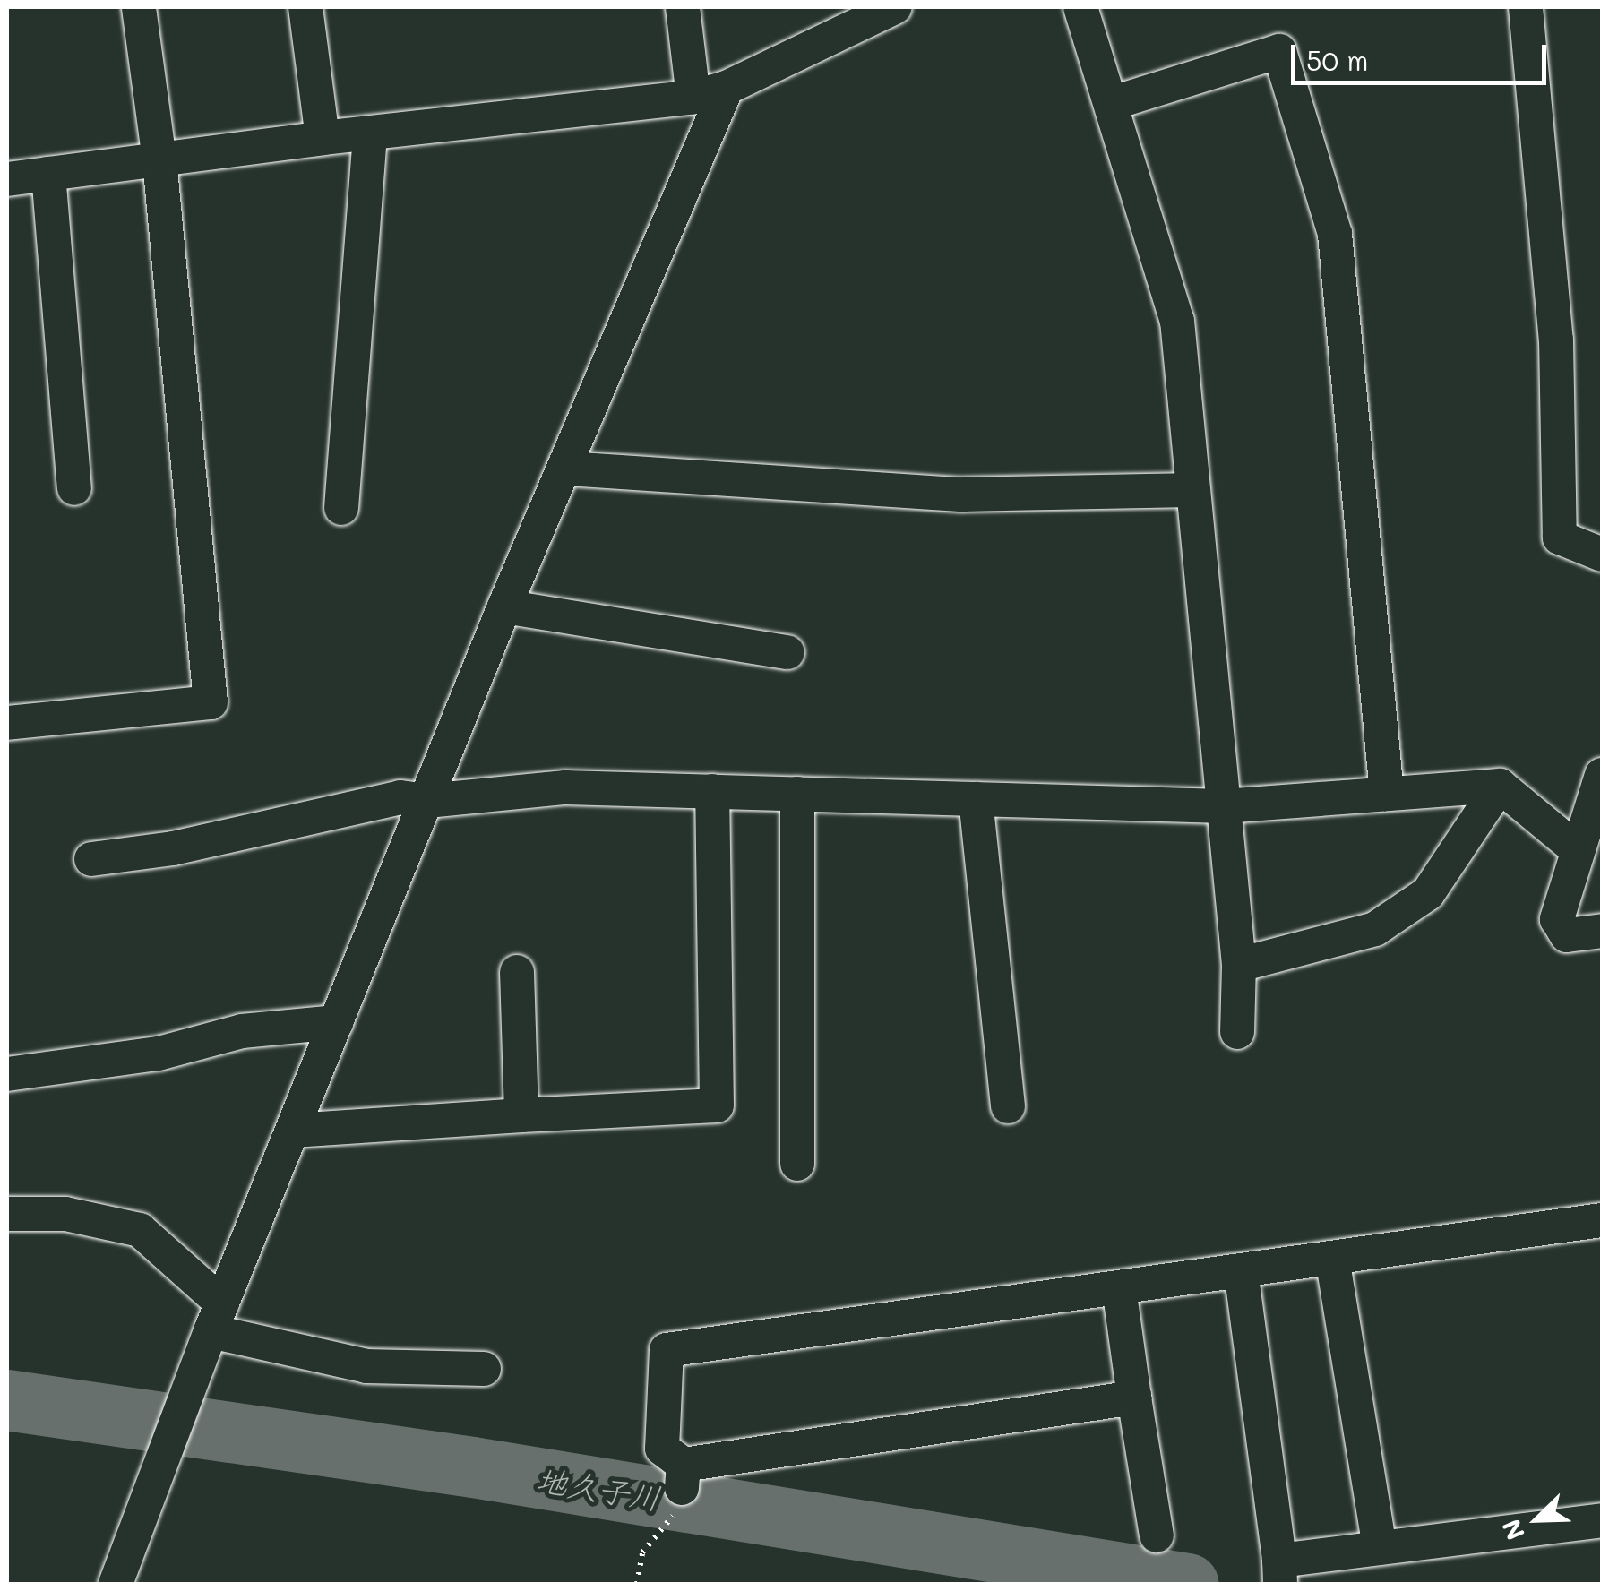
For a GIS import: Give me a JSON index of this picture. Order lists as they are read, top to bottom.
{
  "water": ["地久子川"],
  "scale_bar": "50 m",
  "north": "bottom left"
}
